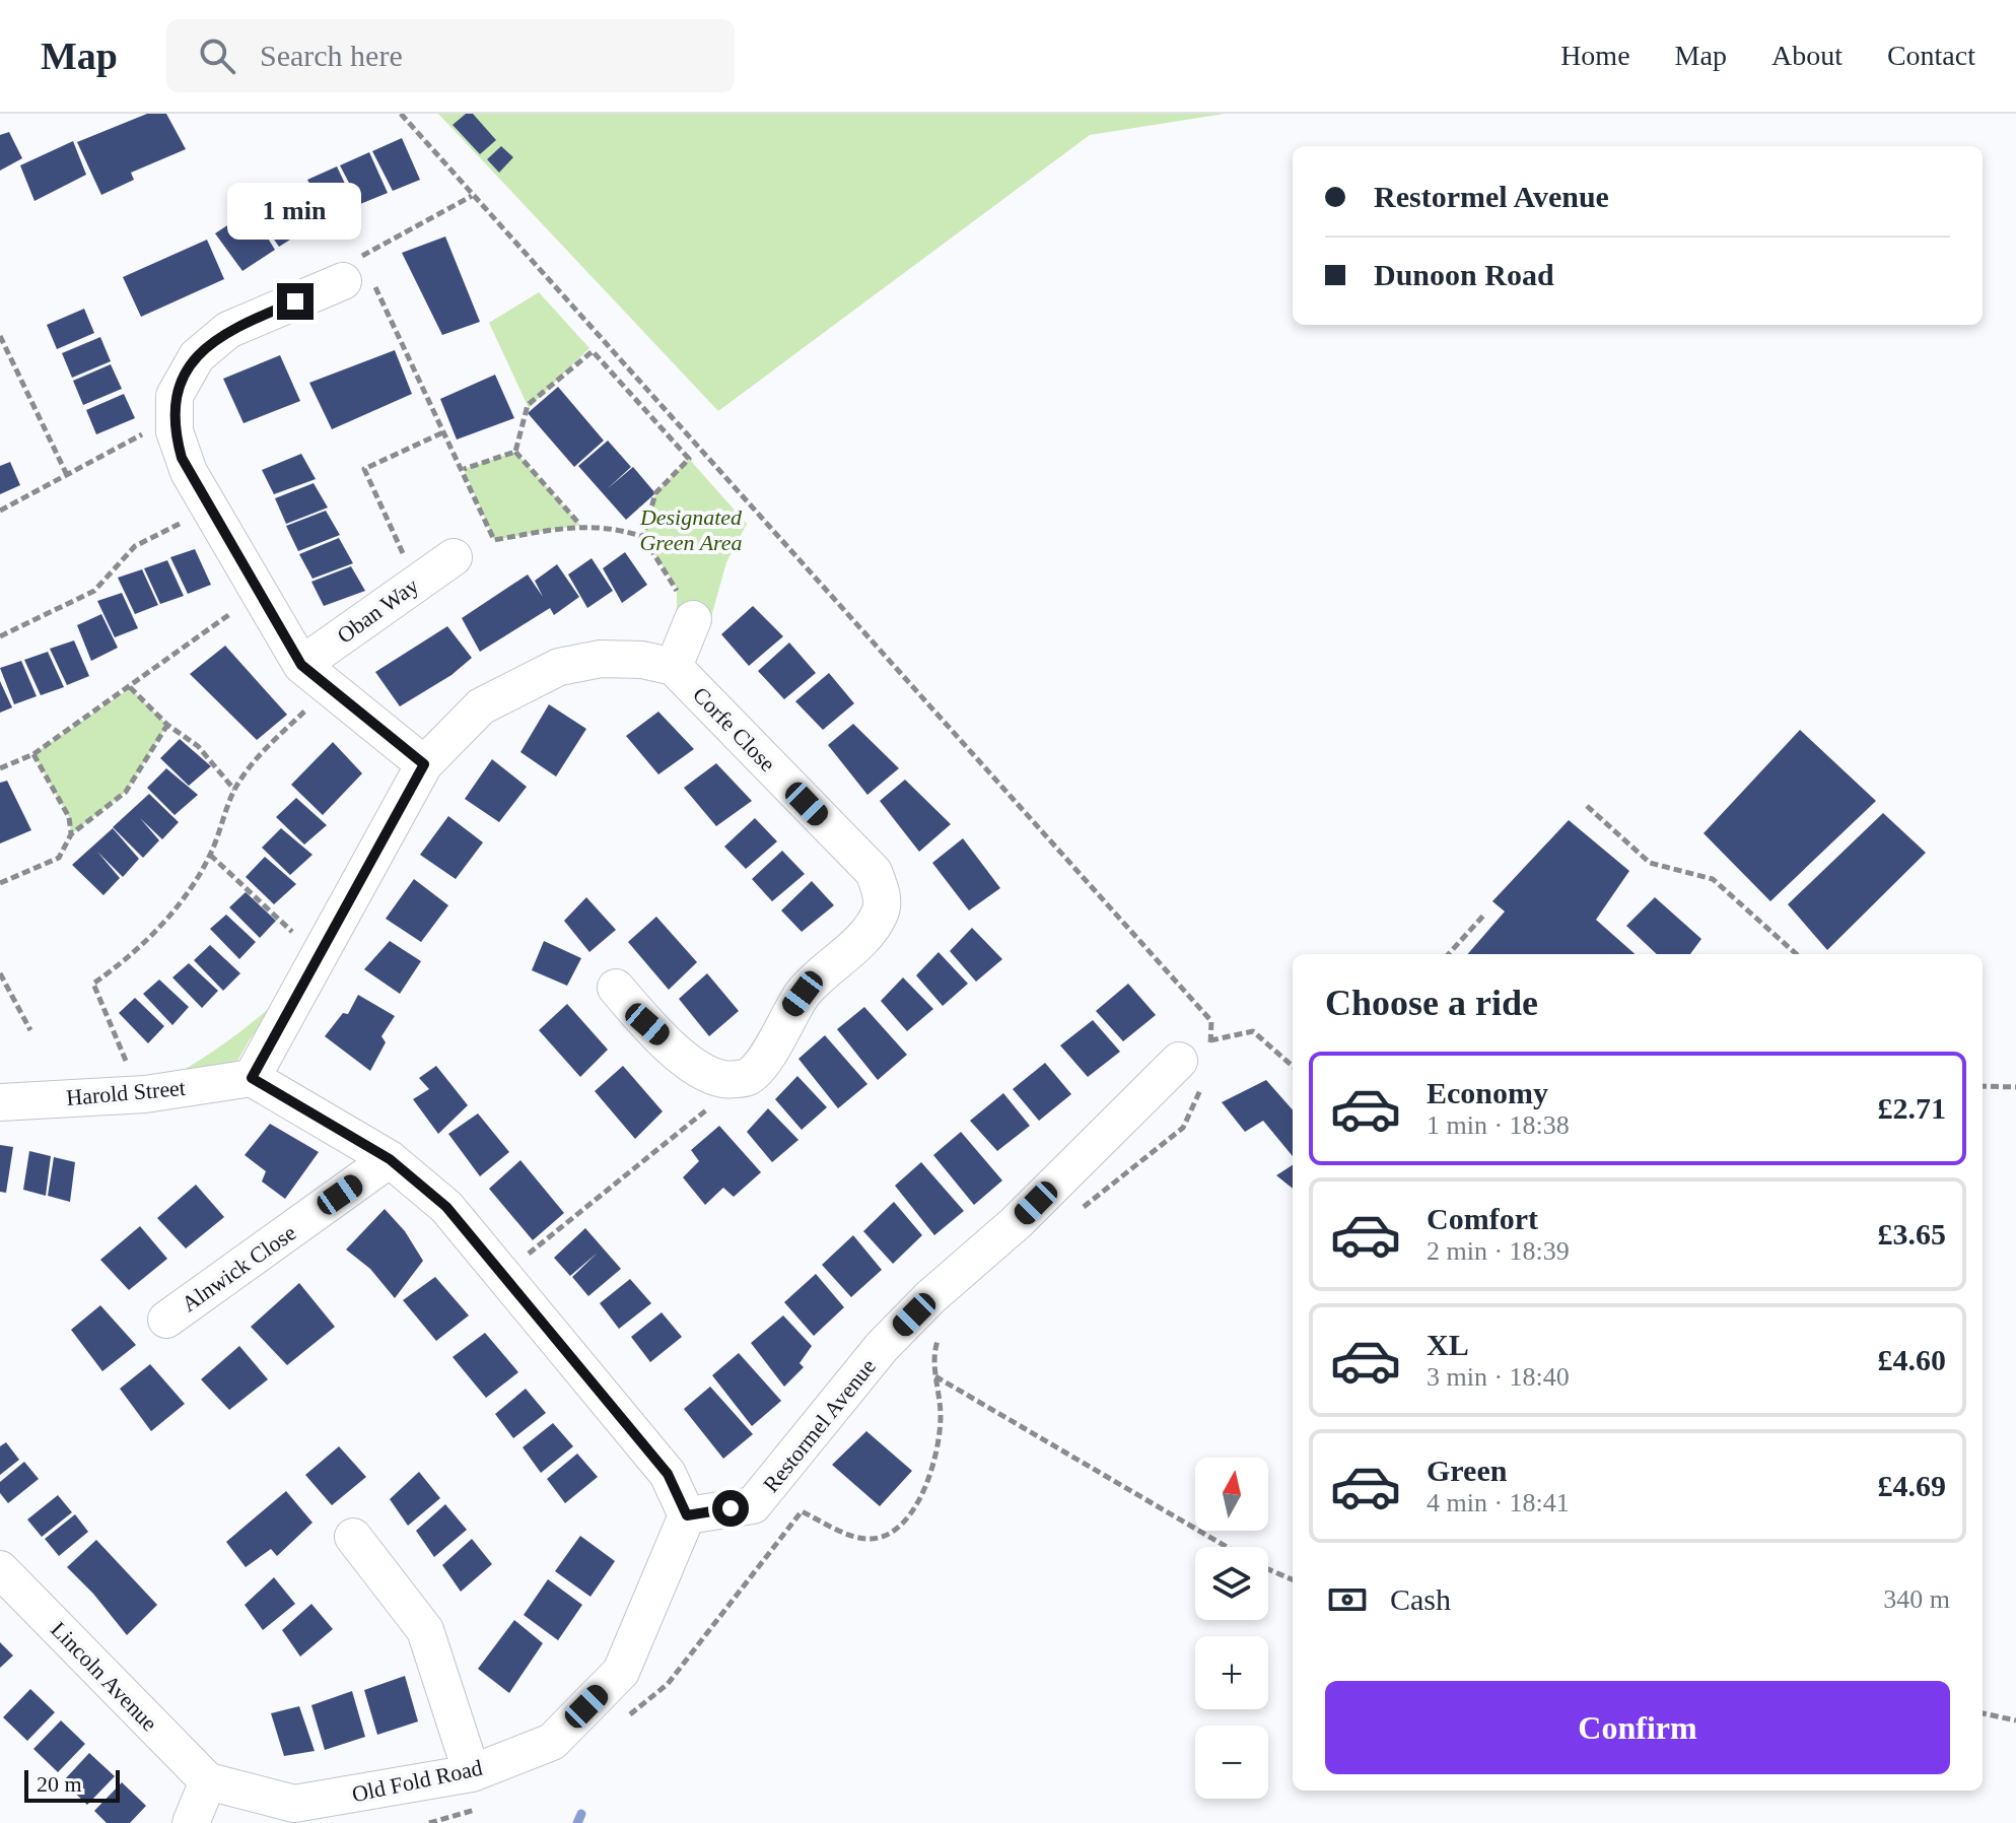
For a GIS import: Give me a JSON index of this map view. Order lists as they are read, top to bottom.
{
  "streets": {
    "street": [
      "Oban Way",
      "Corfe Close",
      "Harold Street",
      "Alnwick Close",
      "Restormel Avenue",
      "Lincoln Avenue",
      "Old Fold Road"
    ]
  },
  "crossings": [
    ["Restormel Avenue", "Old Fold Road"],
    ["Lincoln Avenue", "Old Fold Road"]
  ],
  "parks": ["Designated Green Area"],
  "scale_bar": "20 m",
  "north": "top",
  "page": {
    "header": "Map",
    "search": "Search here",
    "nav": [
      "Home",
      "Map",
      "About",
      "Contact"
    ],
    "banner": ["Restormel Avenue", "Dunoon Road"],
    "bubble": "1 min",
    "heading": "Choose a ride",
    "list": [
      {
        "name": "Economy",
        "note": "1 min · 18:38",
        "value": "£2.71"
      },
      {
        "name": "Comfort",
        "note": "2 min · 18:39",
        "value": "£3.65"
      },
      {
        "name": "XL",
        "note": "3 min · 18:40",
        "value": "£4.60"
      },
      {
        "name": "Green",
        "note": "4 min · 18:41",
        "value": "£4.69"
      }
    ],
    "map_buttons": ["+", "−"],
    "pay": ["Cash", "340 m"],
    "buttons": "Confirm",
    "scale": "20 m"
  }
}
